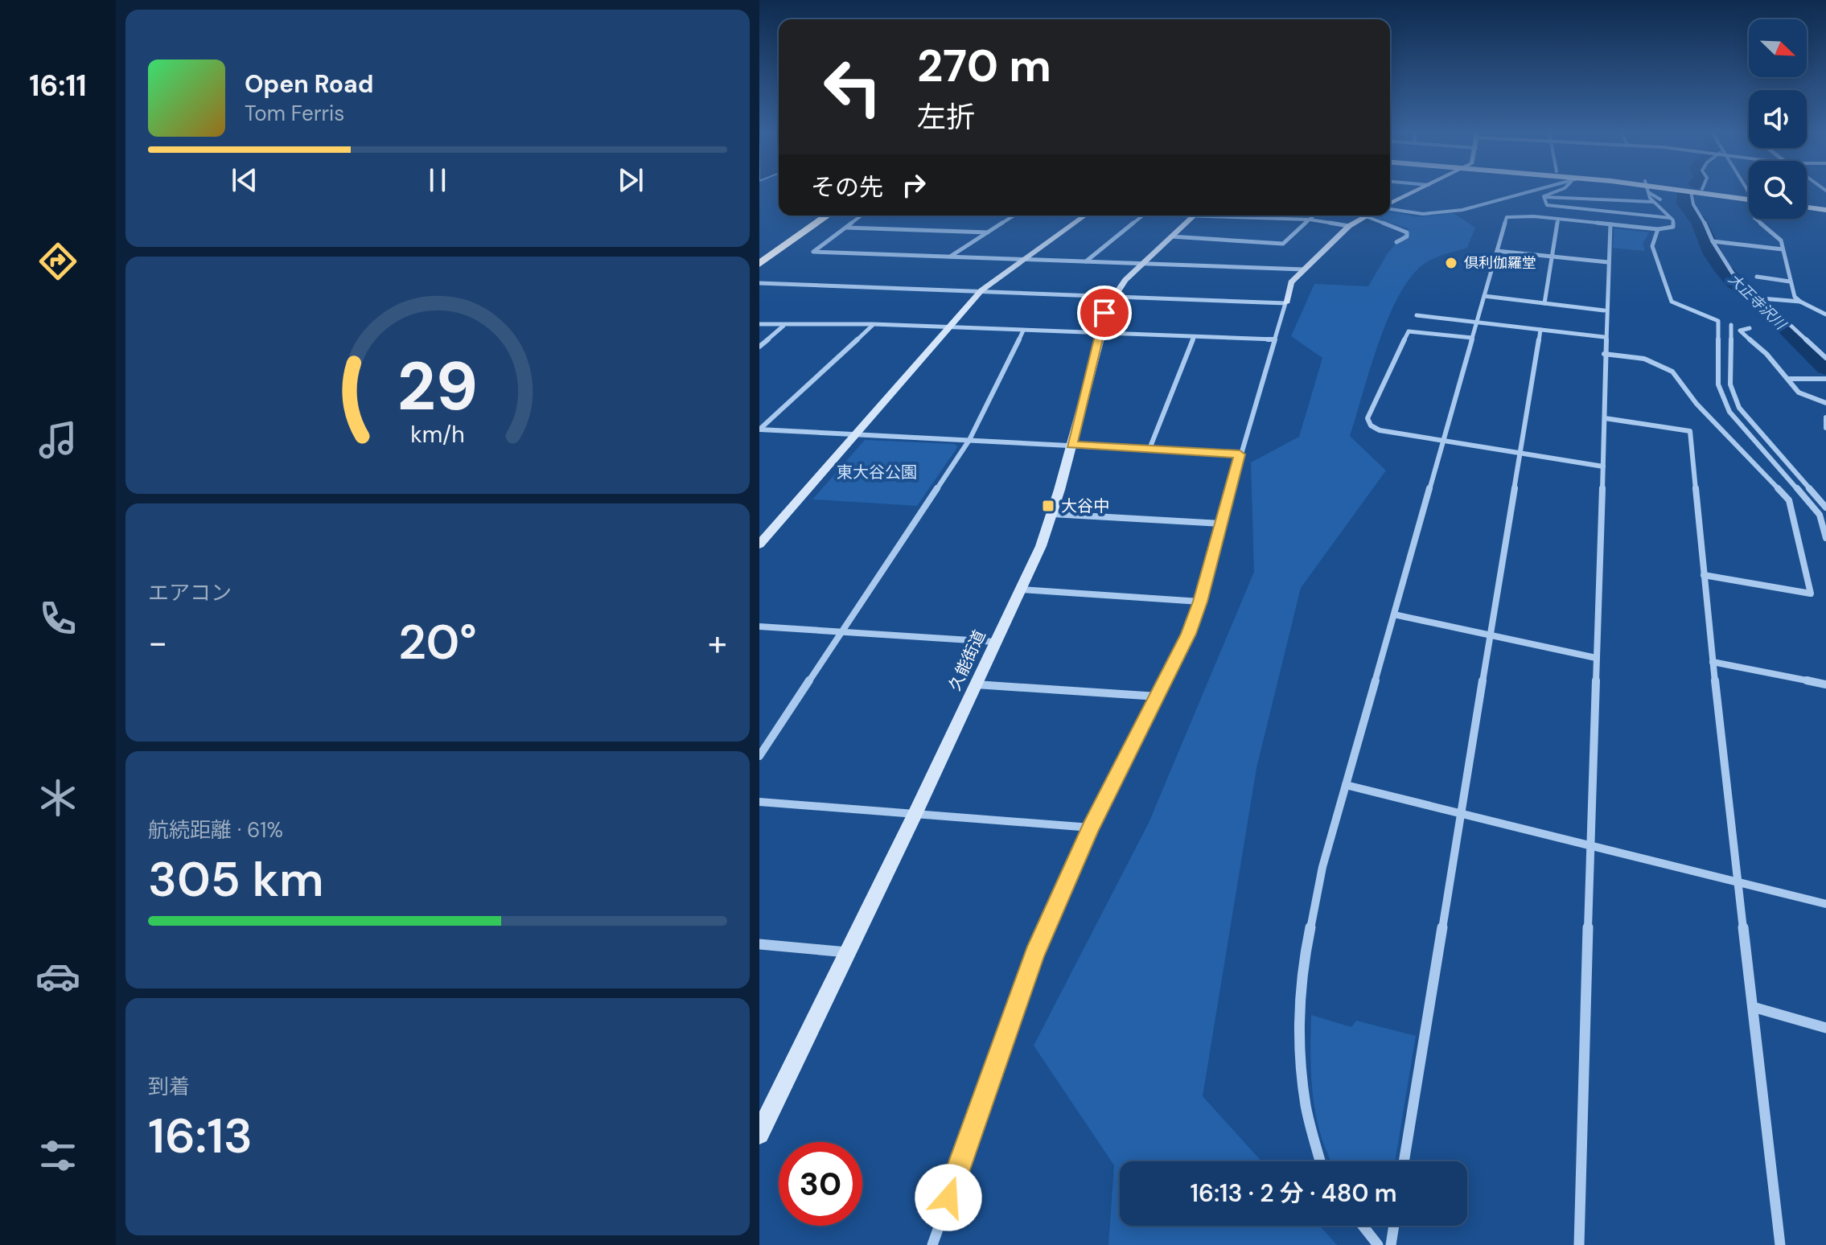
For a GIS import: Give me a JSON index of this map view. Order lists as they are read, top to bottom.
{
  "streets": {
    "street": ["久能街道"]
  },
  "water": ["大正寺沢川"],
  "parks": ["東大谷公園"],
  "places": {
    "other": ["倶利伽羅堂"],
    "transit": ["大谷中"]
  },
  "north": "bottom right",
  "page": {
    "tabs": "16:11",
    "turn": ["270 m", "左折"],
    "song": ["Open Road", "Tom Ferris"],
    "then": "その先",
    "tile": [
      "エアコン",
      ["航続距離 · 61%", "305 km"],
      ["到着", "16:13"]
    ],
    "heat": ["−", "20°", "+"],
    "limit": "30",
    "trip": "16:13 · 2 分 · 480 m",
    "gauge": ["29", "km/h"]
  }
}
